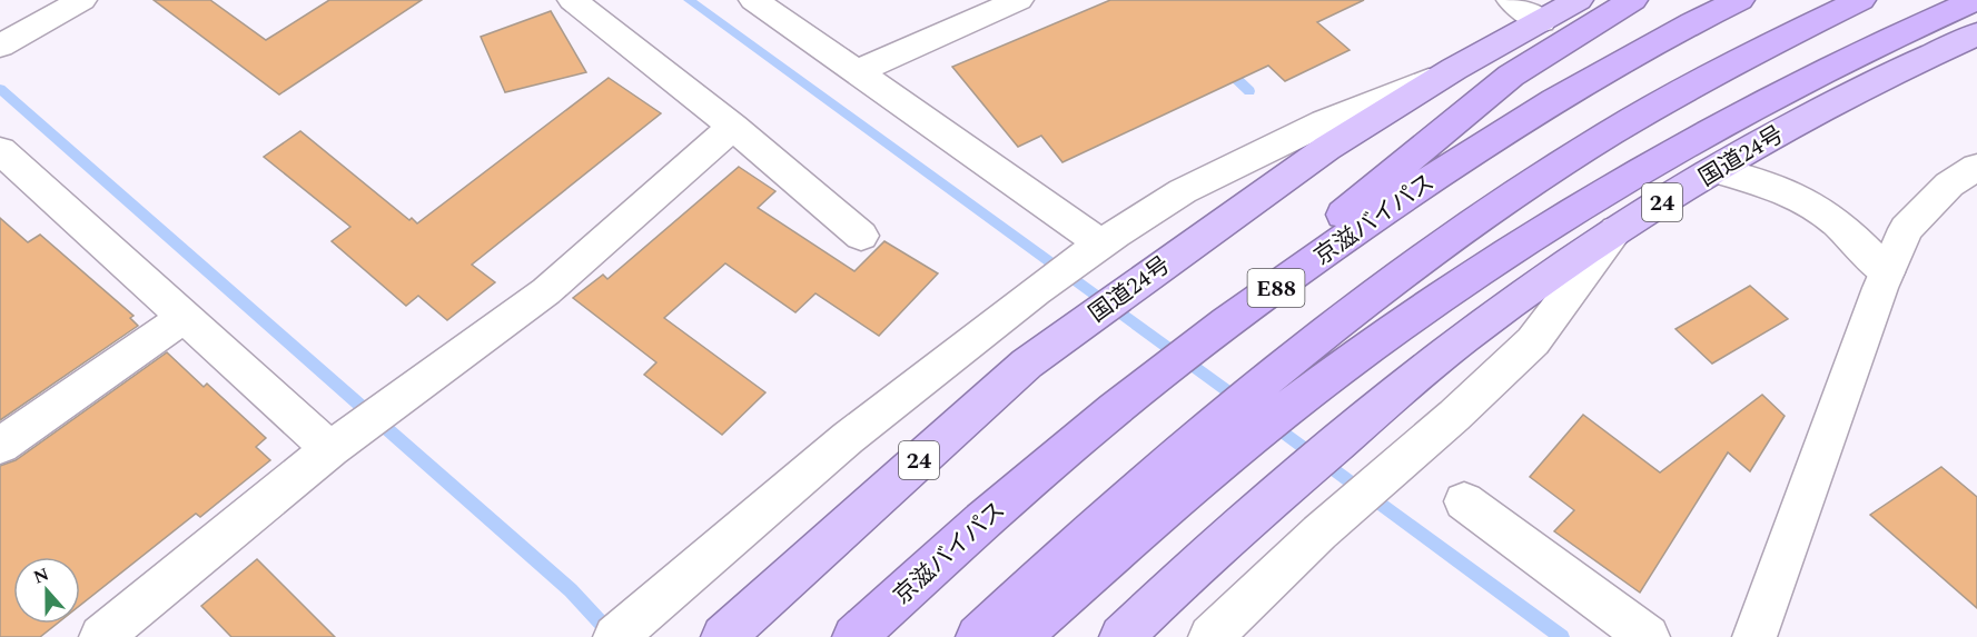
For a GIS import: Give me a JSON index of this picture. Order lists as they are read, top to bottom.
{
  "streets": {
    "highway": [
      "国道24号",
      "24",
      "京滋バイパス",
      "E88"
    ]
  },
  "north": "top"
}
